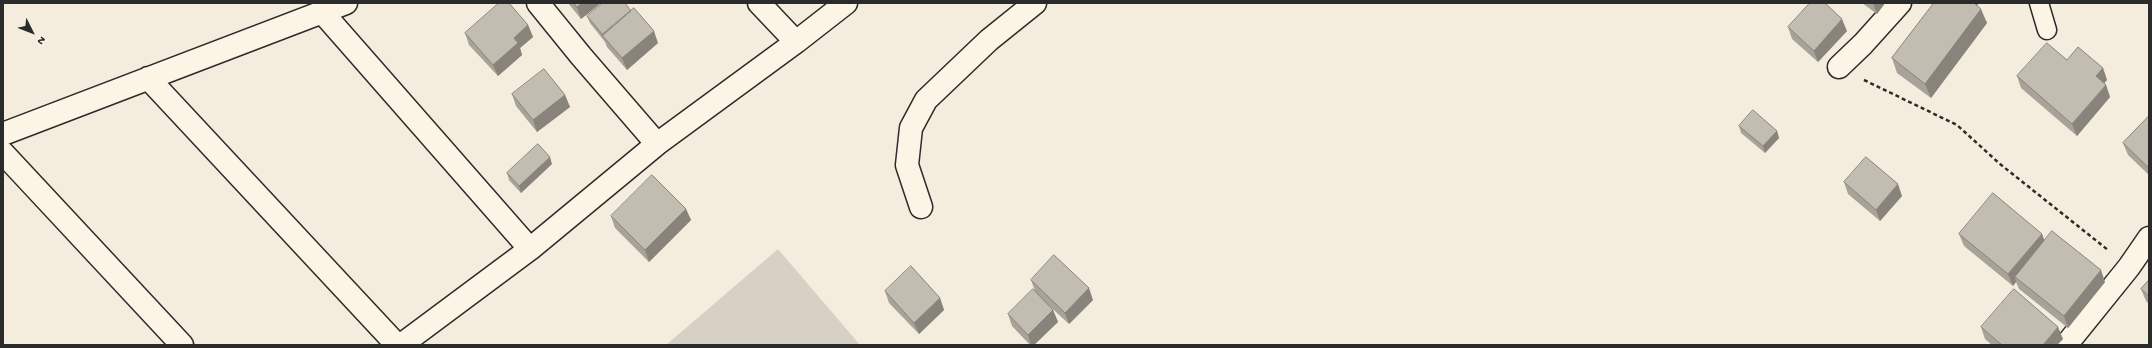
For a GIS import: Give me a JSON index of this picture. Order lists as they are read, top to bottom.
{
  "north": "bottom right"
}
